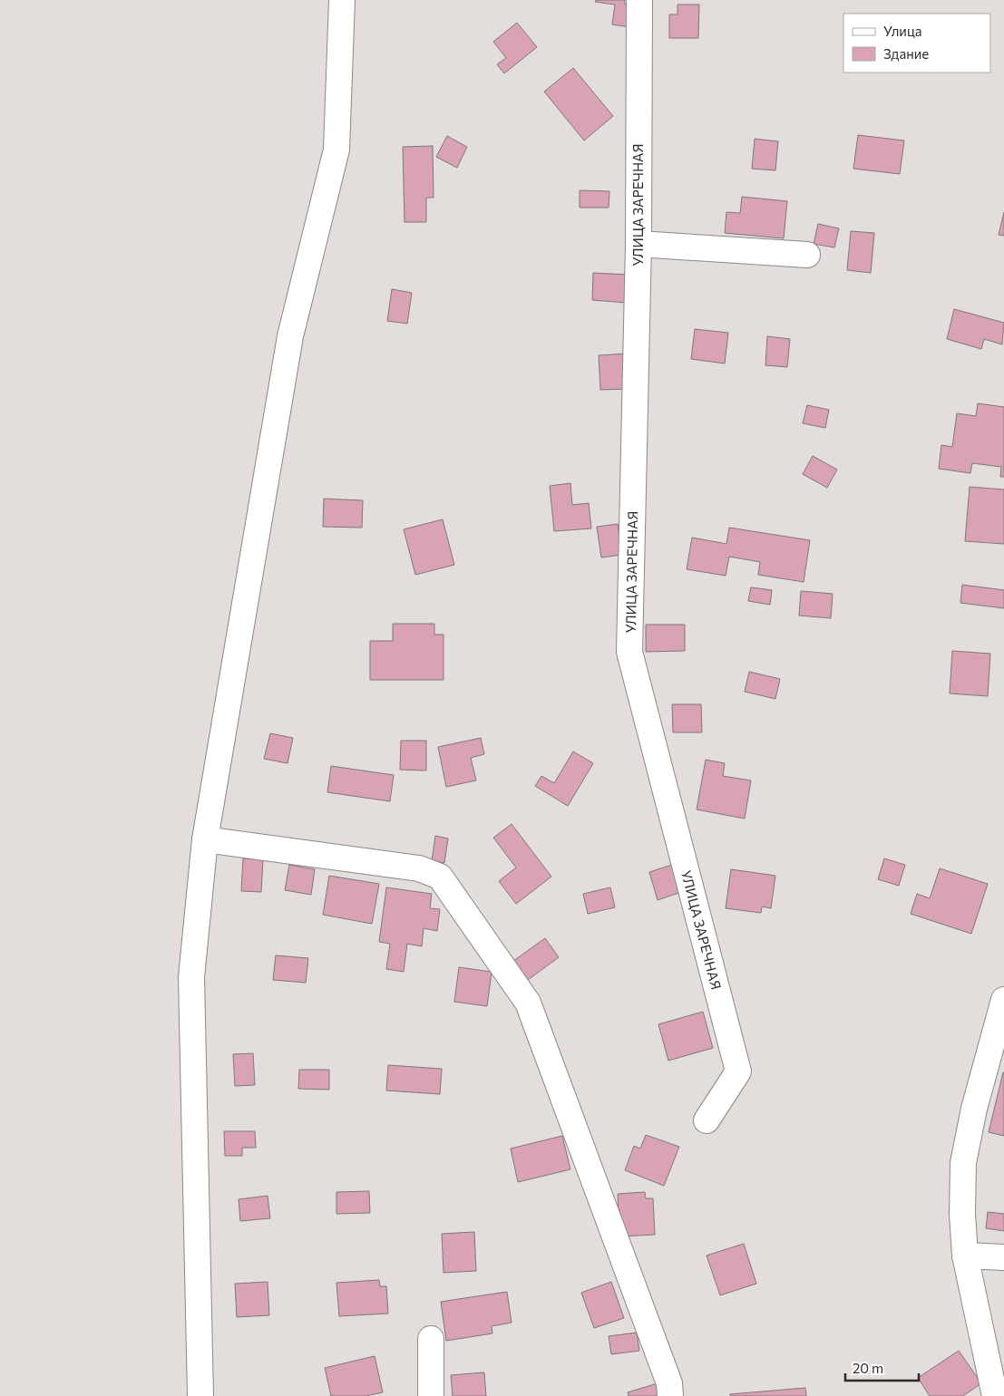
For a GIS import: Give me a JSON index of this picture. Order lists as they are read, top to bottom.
{
  "streets": {
    "street": ["УЛИЦА ЗАРЕЧНАЯ"]
  },
  "legend": ["Улица", "Здание"],
  "scale_bar": "20 m"
}
